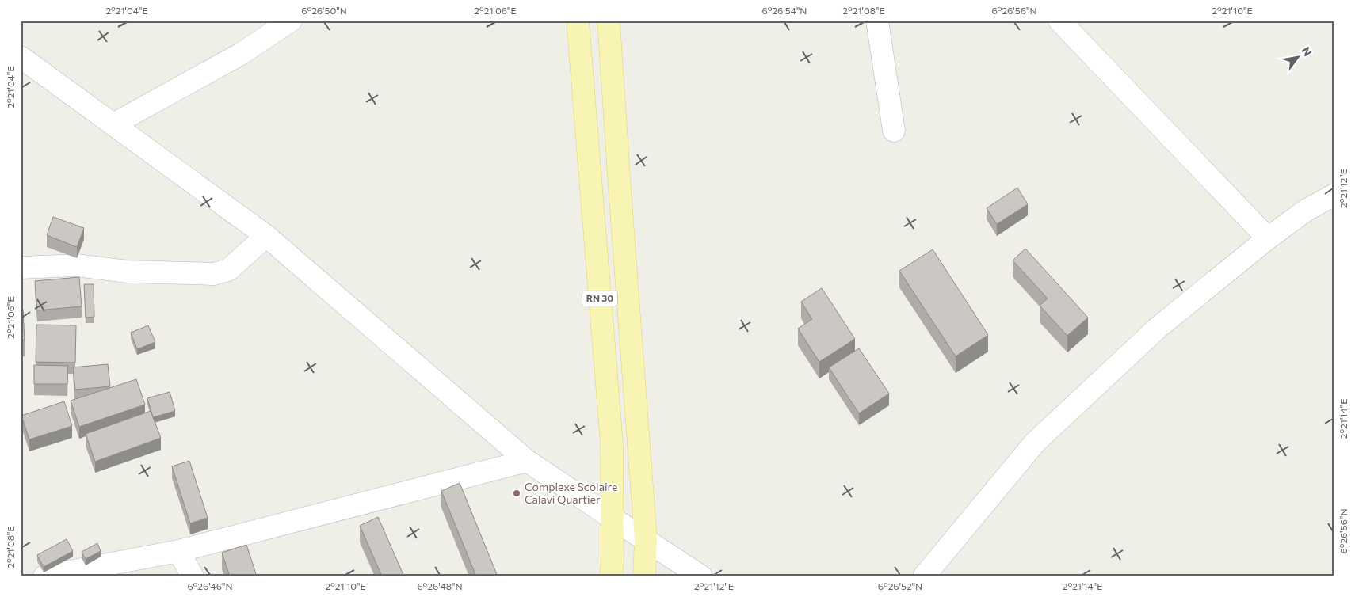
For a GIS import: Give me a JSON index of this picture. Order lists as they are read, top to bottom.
{
  "streets": {
    "main road": ["RN 30"]
  },
  "places": ["Complexe Scolaire Calavi Quartier"],
  "north": "top right",
  "coordinates": [
    "2°21'04\"E",
    "6°26'50\"N",
    "2°21'06\"E",
    "6°26'54\"N",
    "2°21'08\"E",
    "6°26'56\"N",
    "2°21'10\"E",
    "2°21'12\"E",
    "2°21'14\"E",
    "6°26'46\"N",
    "6°26'48\"N",
    "6°26'52\"N"
  ]
}
